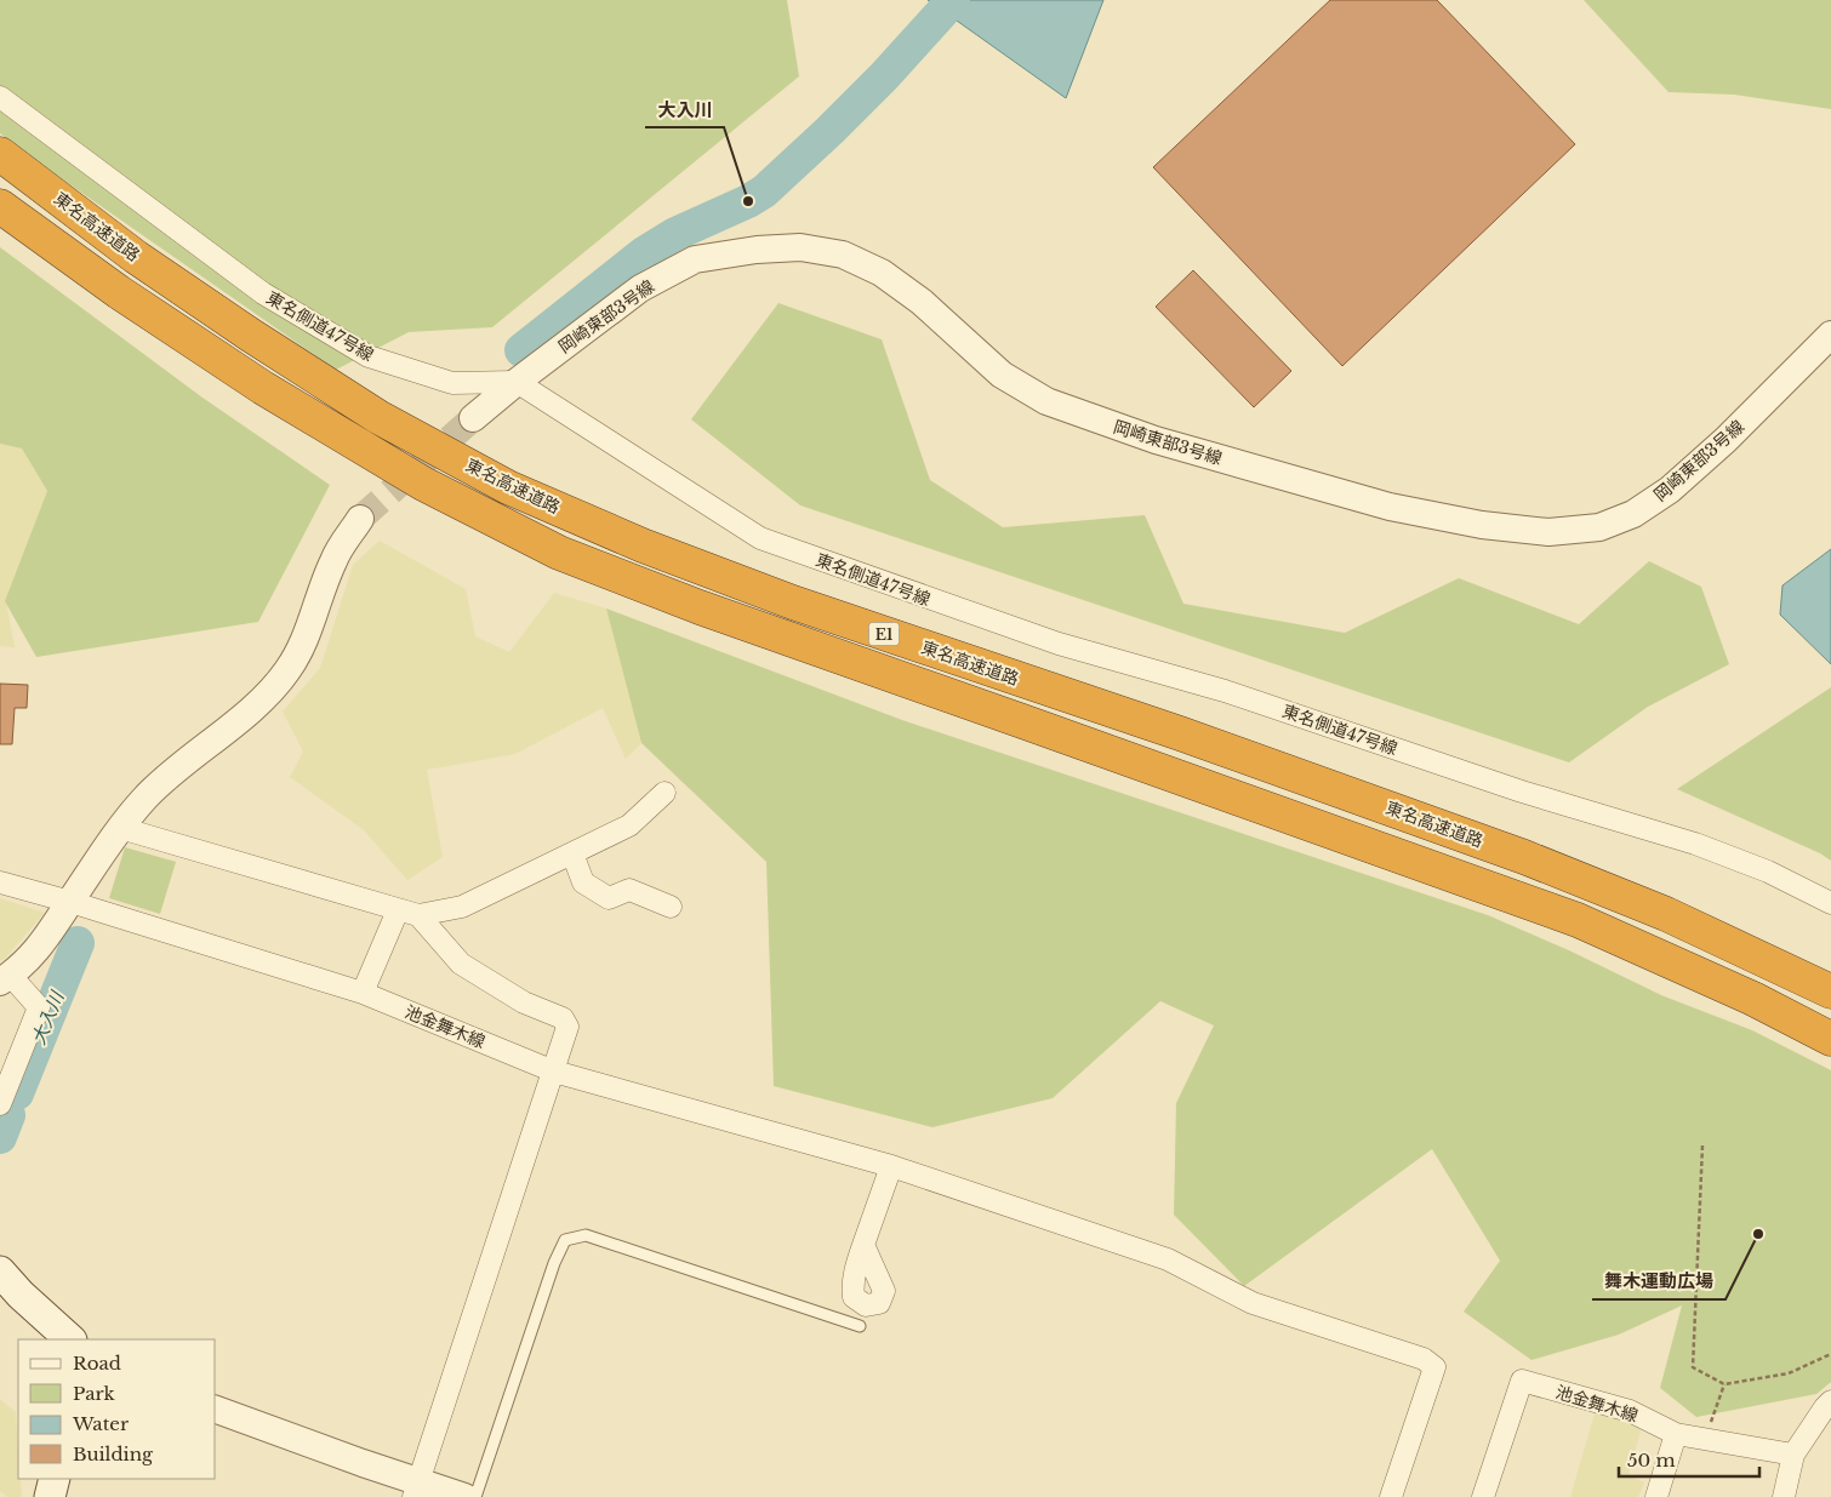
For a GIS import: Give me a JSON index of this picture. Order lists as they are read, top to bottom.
{
  "streets": {
    "highway": ["東名高速道路", "E1"],
    "street": ["岡崎東部3号線", "東名側道47号線", "池金舞木線"]
  },
  "crossings": [
    ["岡崎東部3号線", "東名側道47号線"]
  ],
  "water": ["大入川"],
  "places": ["大入川", "舞木運動広場"],
  "legend": [
    "Road",
    "Park",
    "Water",
    "Building"
  ],
  "scale_bar": "50 m"
}
